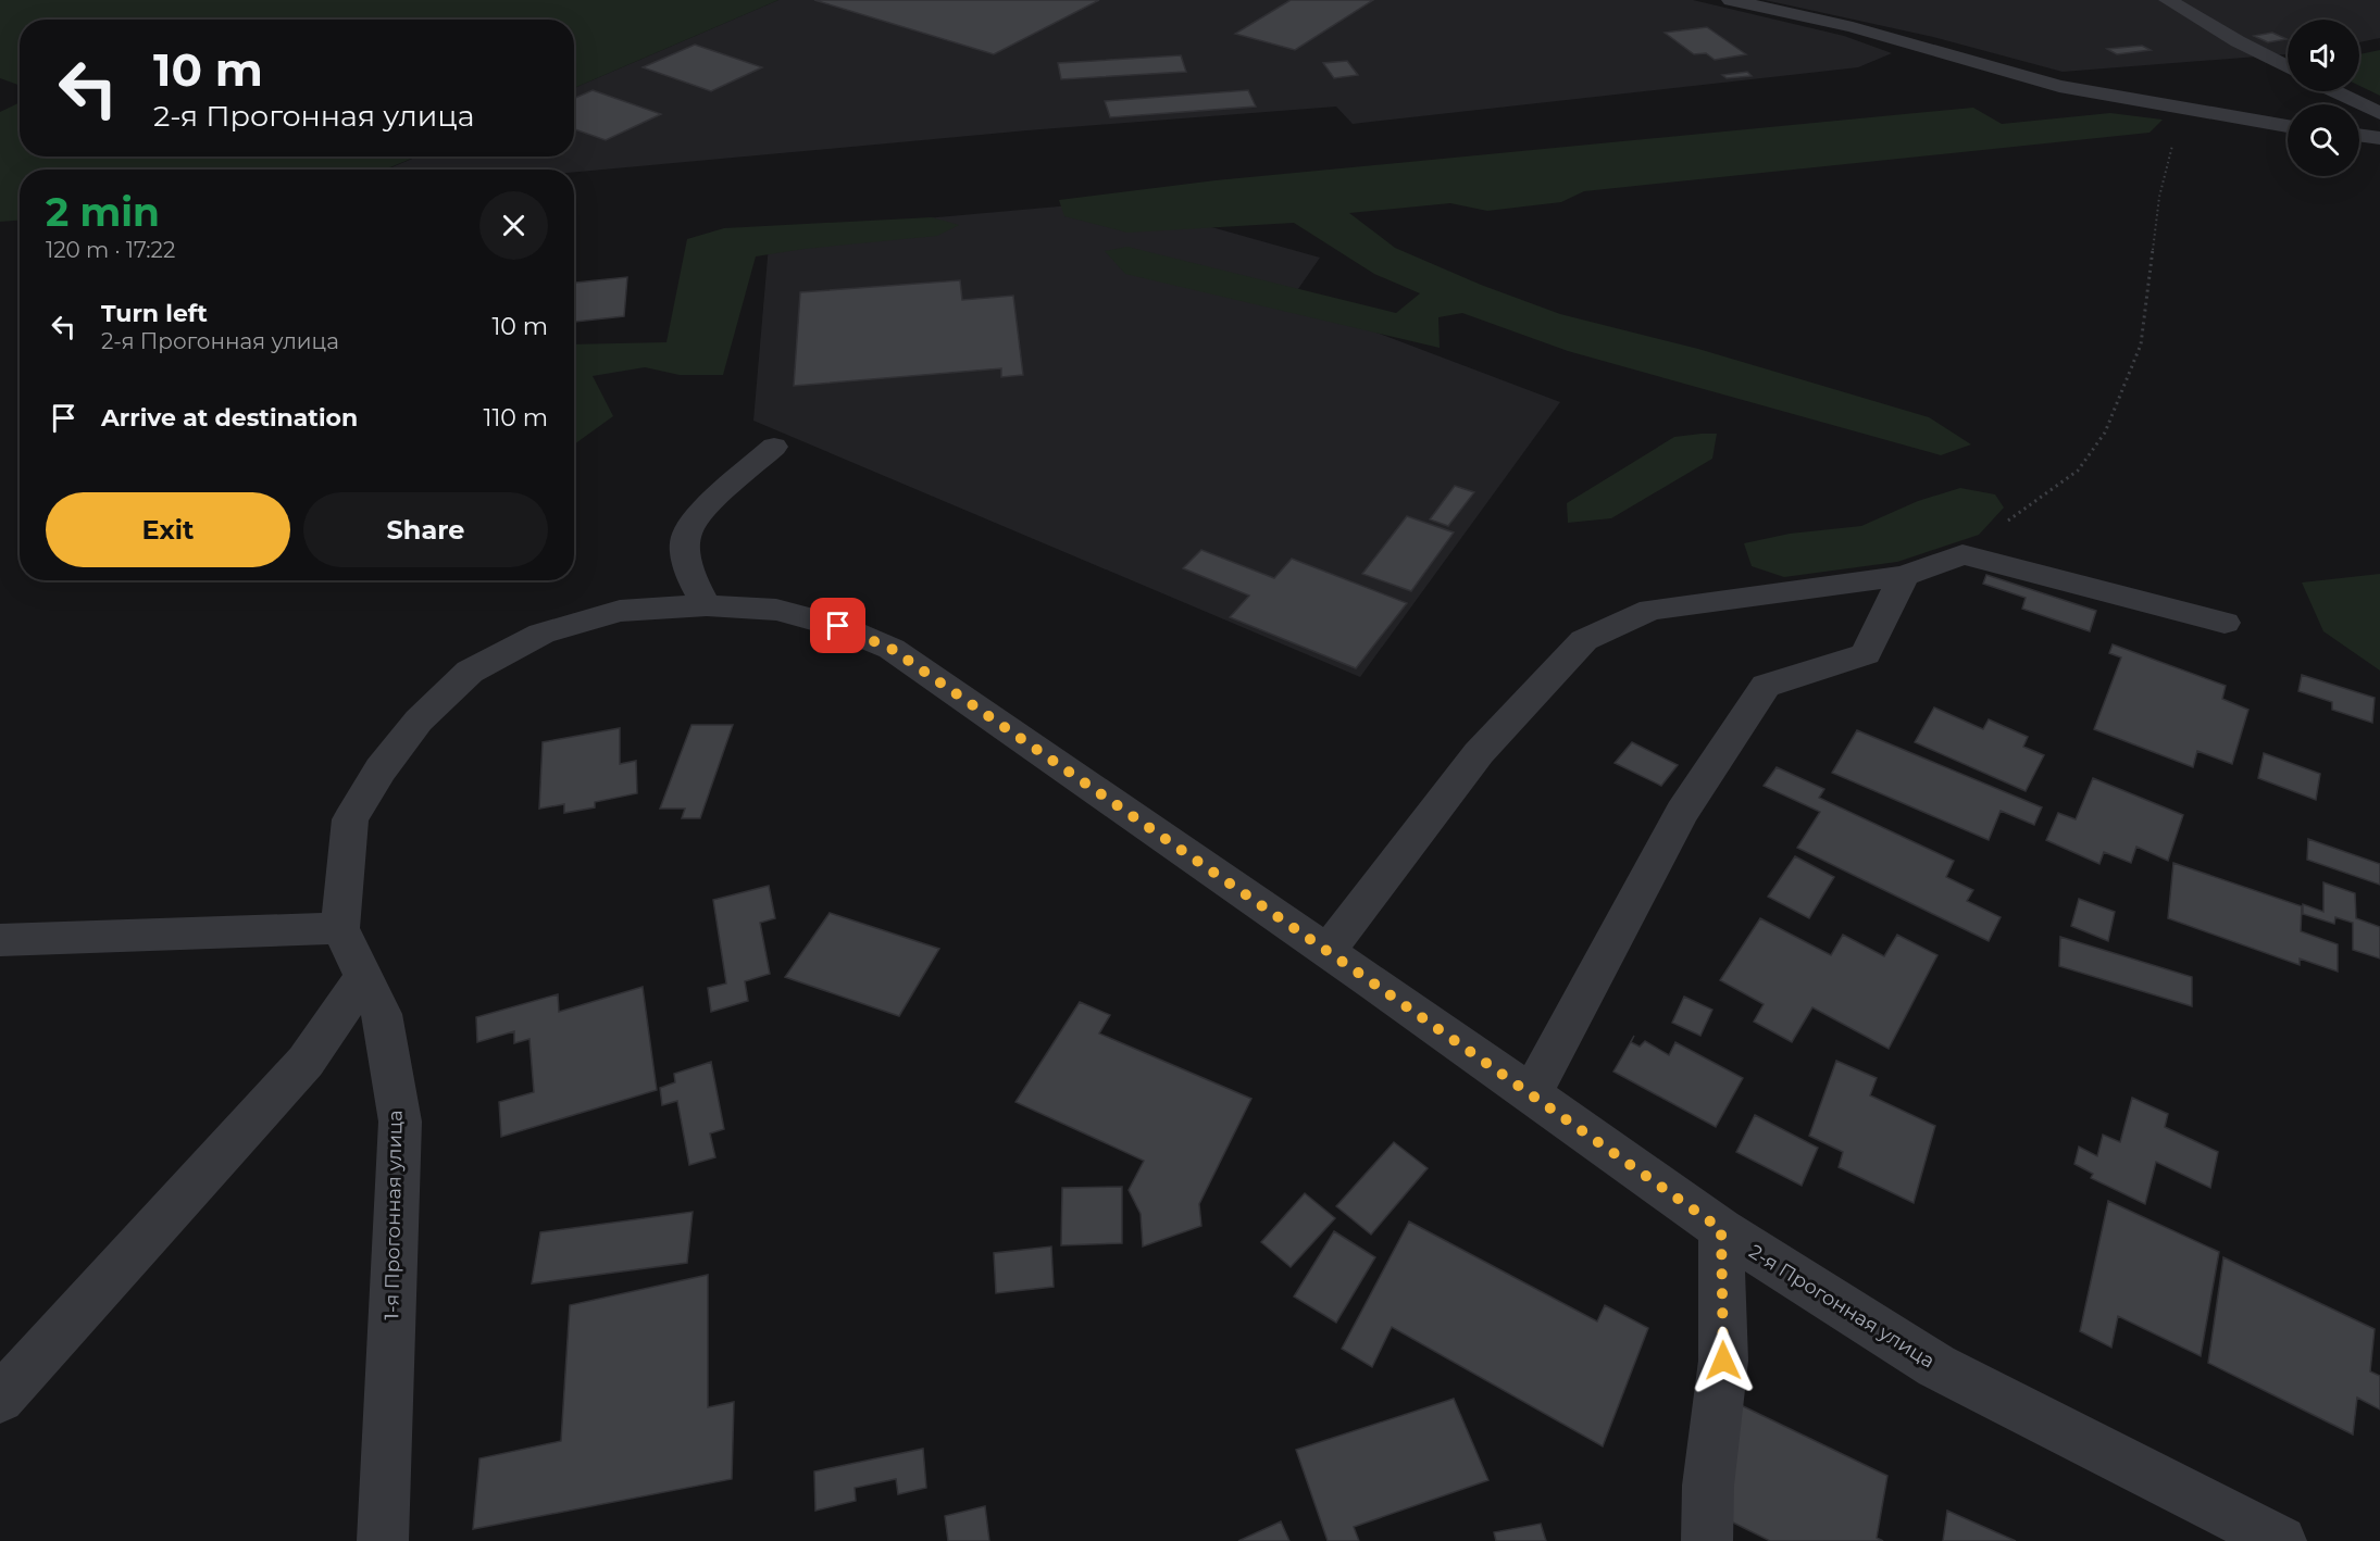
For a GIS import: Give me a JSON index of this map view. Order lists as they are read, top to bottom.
{
  "streets": {
    "street": ["1-я Прогонная улица", "2-я Прогонная улица"]
  },
  "crossings": [
    ["1-я Прогонная улица", "2-я Прогонная улица"]
  ],
  "page": {
    "turn": ["10 m", "2-я Прогонная улица"],
    "heading": ["2 min", "120 m · 17:22"],
    "list": [
      {
        "name": "Turn left",
        "note": "2-я Прогонная улица",
        "value": "10 m"
      },
      {
        "name": "Arrive at destination",
        "value": "110 m"
      }
    ],
    "buttons": ["Exit", "Share"]
  }
}
